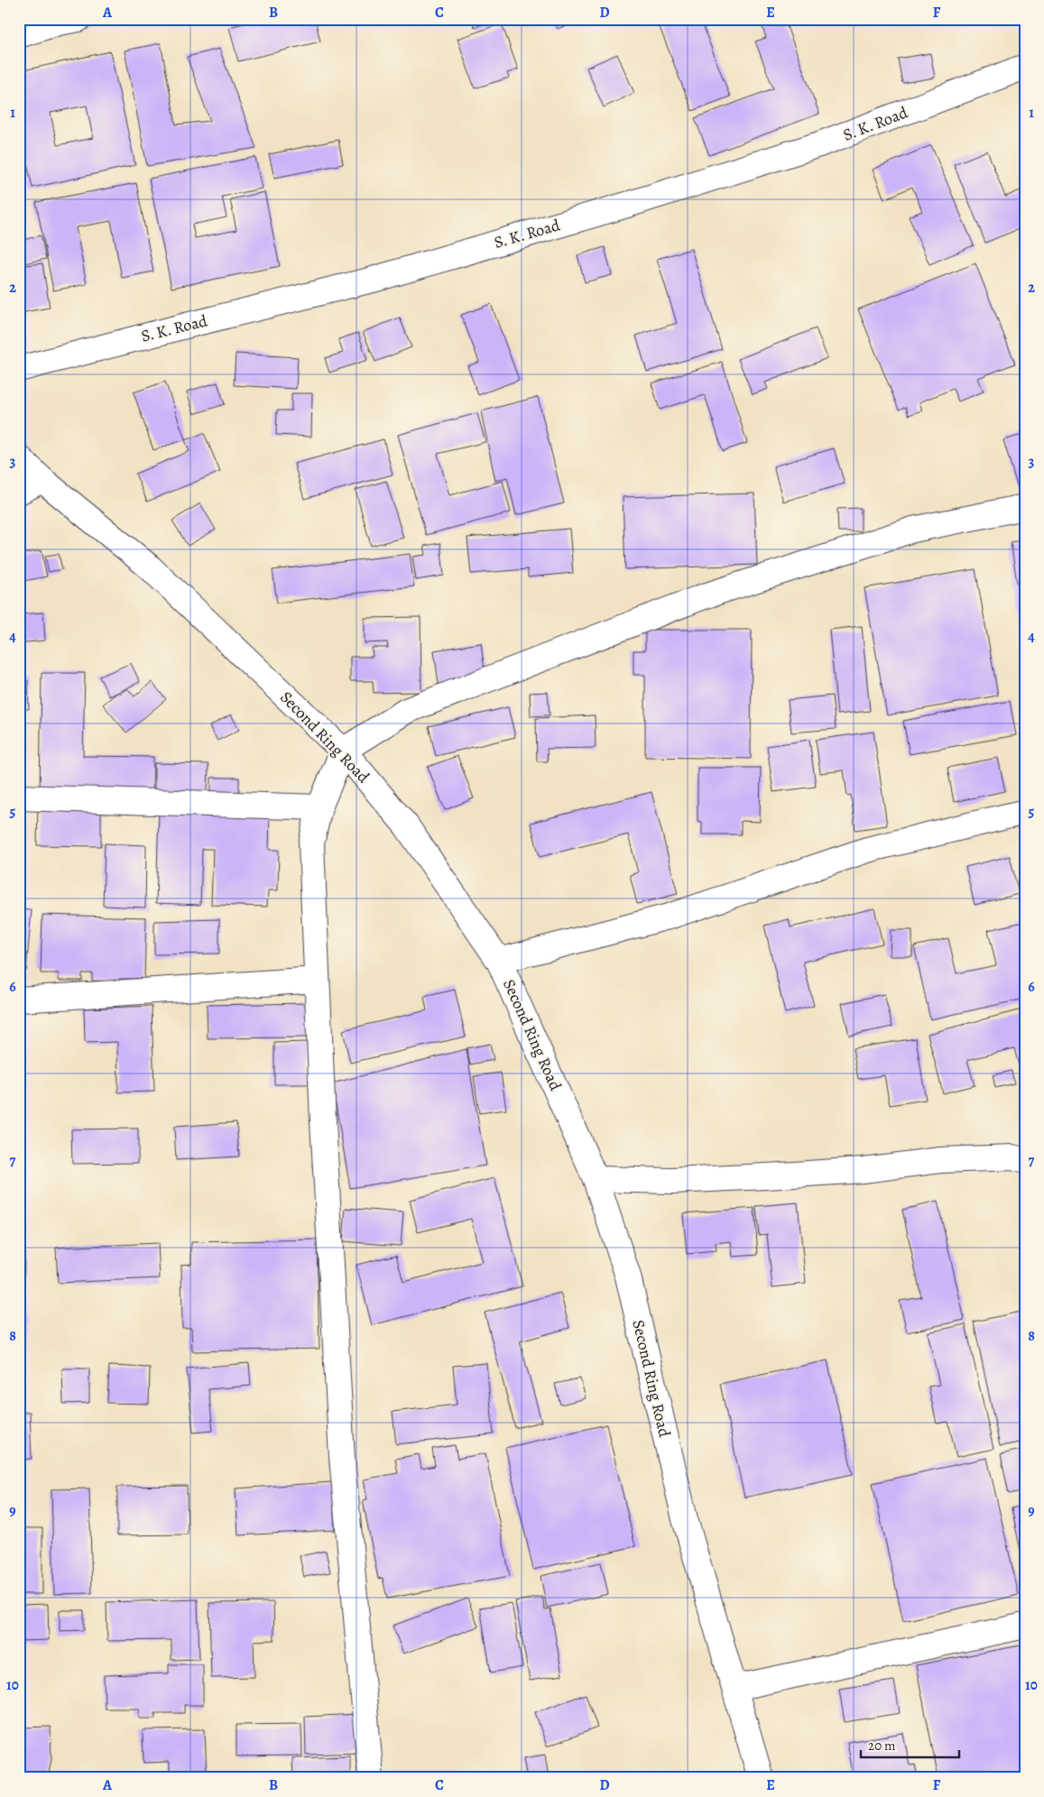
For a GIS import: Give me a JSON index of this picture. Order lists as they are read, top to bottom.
{
  "streets": {
    "street": ["S. K. Road", "Second Ring Road"]
  },
  "scale_bar": "20 m",
  "grid": {
    "columns": [
      "A",
      "B",
      "C",
      "D",
      "E",
      "F"
    ],
    "rows": [
      "1",
      "2",
      "3",
      "4",
      "5",
      "6",
      "7",
      "8",
      "9",
      "10"
    ]
  }
}
